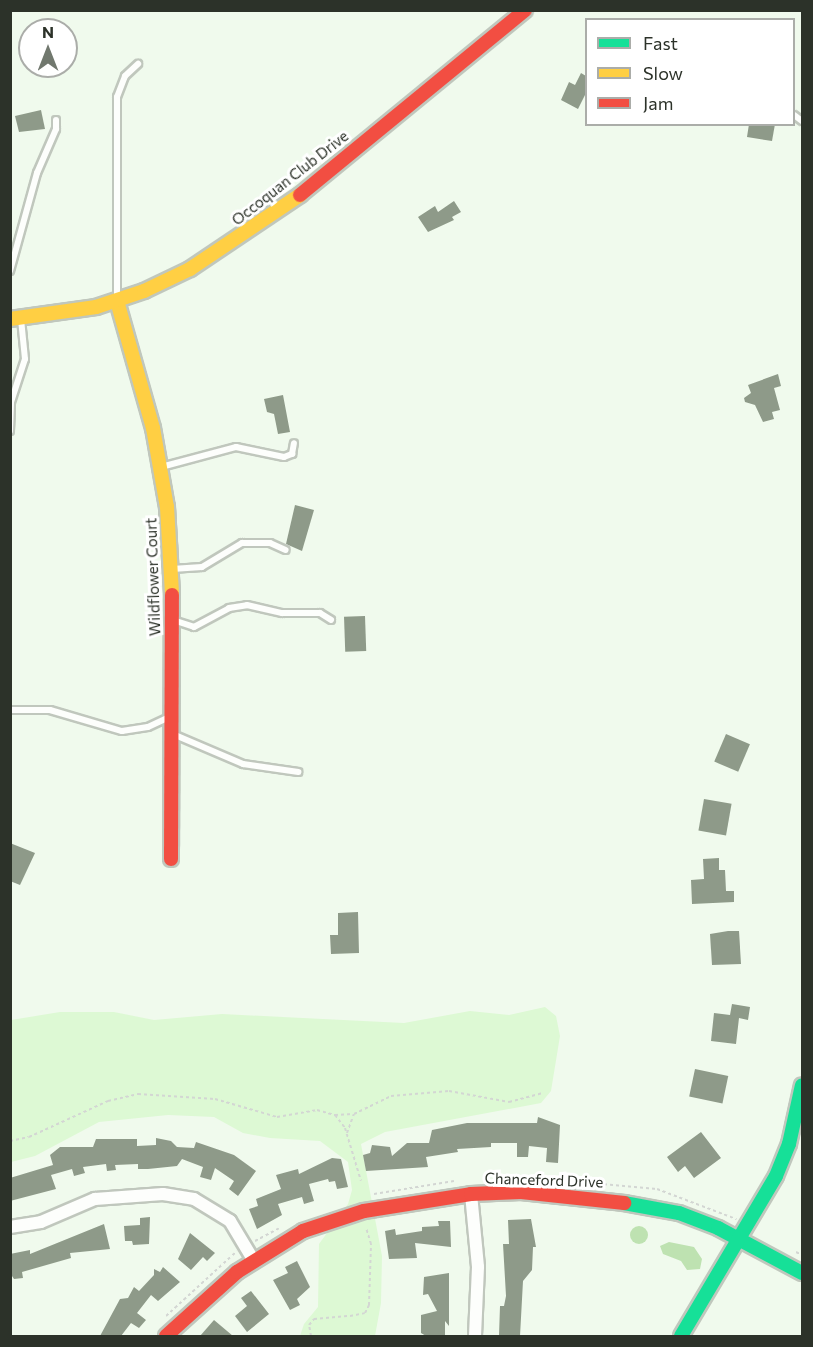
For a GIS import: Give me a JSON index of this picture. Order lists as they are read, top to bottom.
{
  "streets": {
    "street": ["Occoquan Club Drive", "Wildflower Court", "Chanceford Drive"]
  },
  "crossings": [
    ["Occoquan Club Drive", "Wildflower Court"]
  ],
  "legend": ["Fast", "Slow", "Jam"],
  "north": "top"
}
